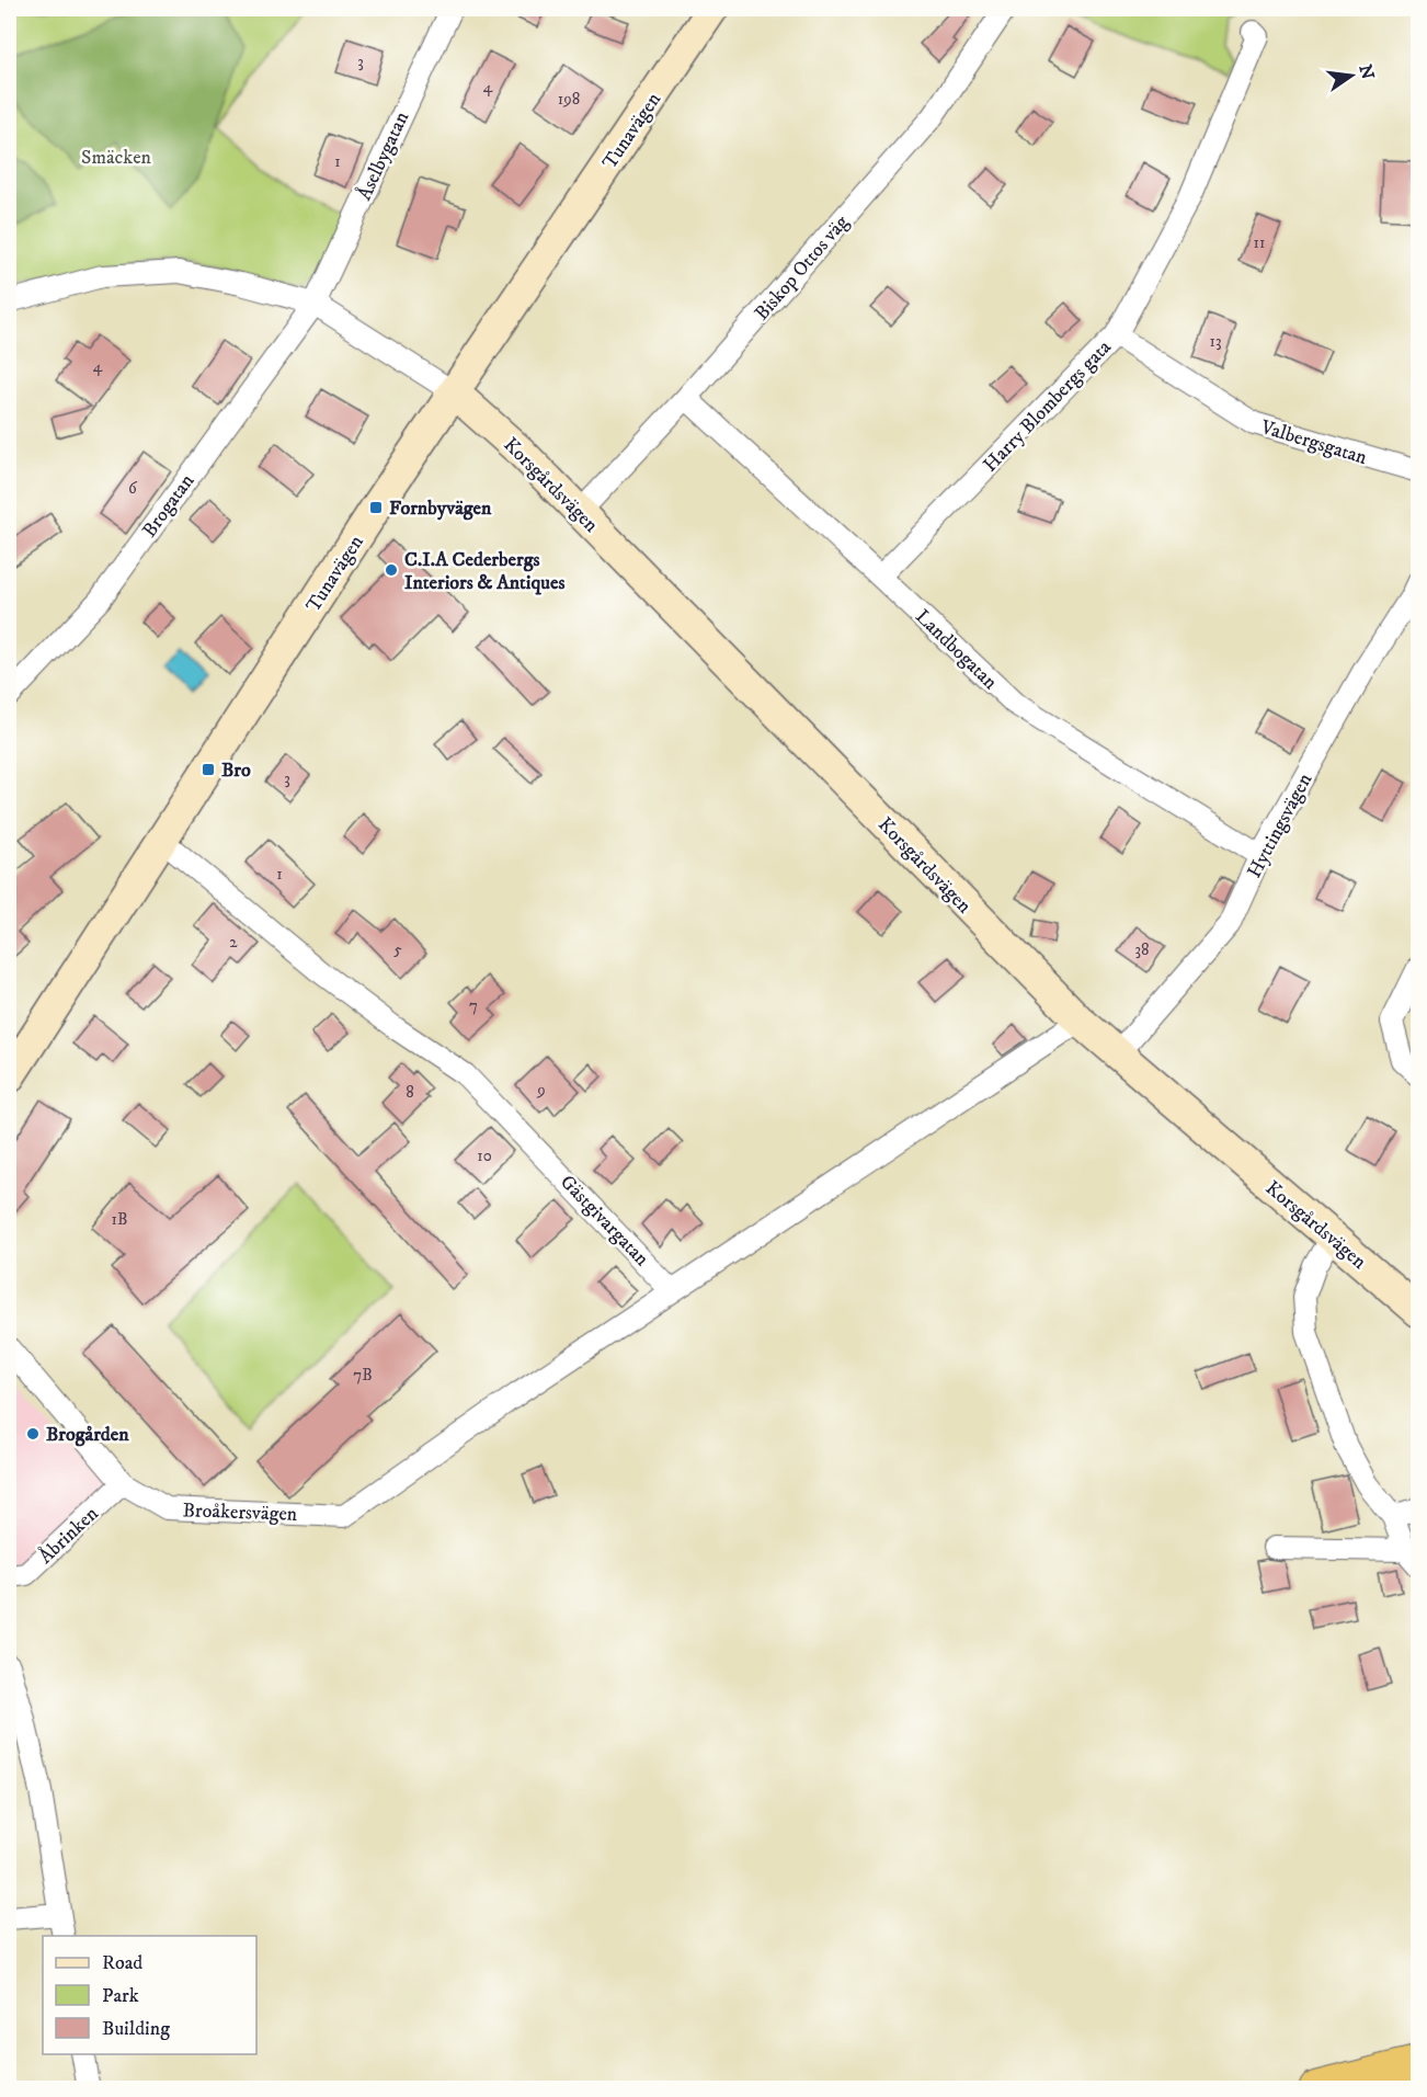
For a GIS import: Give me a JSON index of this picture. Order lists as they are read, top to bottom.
{
  "streets": {
    "street": [
      "Tunavägen",
      "Åselbygatan",
      "Biskop Ottos väg",
      "Harry Blombergs gata",
      "Valbergsgatan",
      "Korsgårdsvägen",
      "Brogatan",
      "Landbogatan",
      "Hyttingsvägen",
      "Gästgivargatan",
      "Broåkersvägen",
      "Åbrinken"
    ]
  },
  "crossings": [
    ["Tunavägen", "Korsgårdsvägen"],
    ["Tunavägen", "Gästgivargatan"],
    ["Åselbygatan", "Brogatan"],
    ["Biskop Ottos väg", "Korsgårdsvägen"],
    ["Biskop Ottos väg", "Landbogatan"],
    ["Harry Blombergs gata", "Valbergsgatan"],
    ["Harry Blombergs gata", "Landbogatan"],
    ["Korsgårdsvägen", "Hyttingsvägen"],
    ["Landbogatan", "Hyttingsvägen"],
    ["Gästgivargatan", "Broåkersvägen"],
    ["Broåkersvägen", "Åbrinken"]
  ],
  "parks": ["Smäcken"],
  "places": {
    "transit": ["Fornbyvägen", "Bro"],
    "other": ["C.I.A Cederbergs Interiors & Antiques", "Brogården"]
  },
  "house_numbers": [
    "3",
    "4",
    "198",
    "1",
    "11",
    "13",
    "4",
    "6",
    "3",
    "1",
    "2",
    "5",
    "38",
    "7",
    "9",
    "8",
    "10",
    "1B",
    "7B"
  ],
  "legend": ["Road", "Park", "Building"],
  "north": "right"
}
